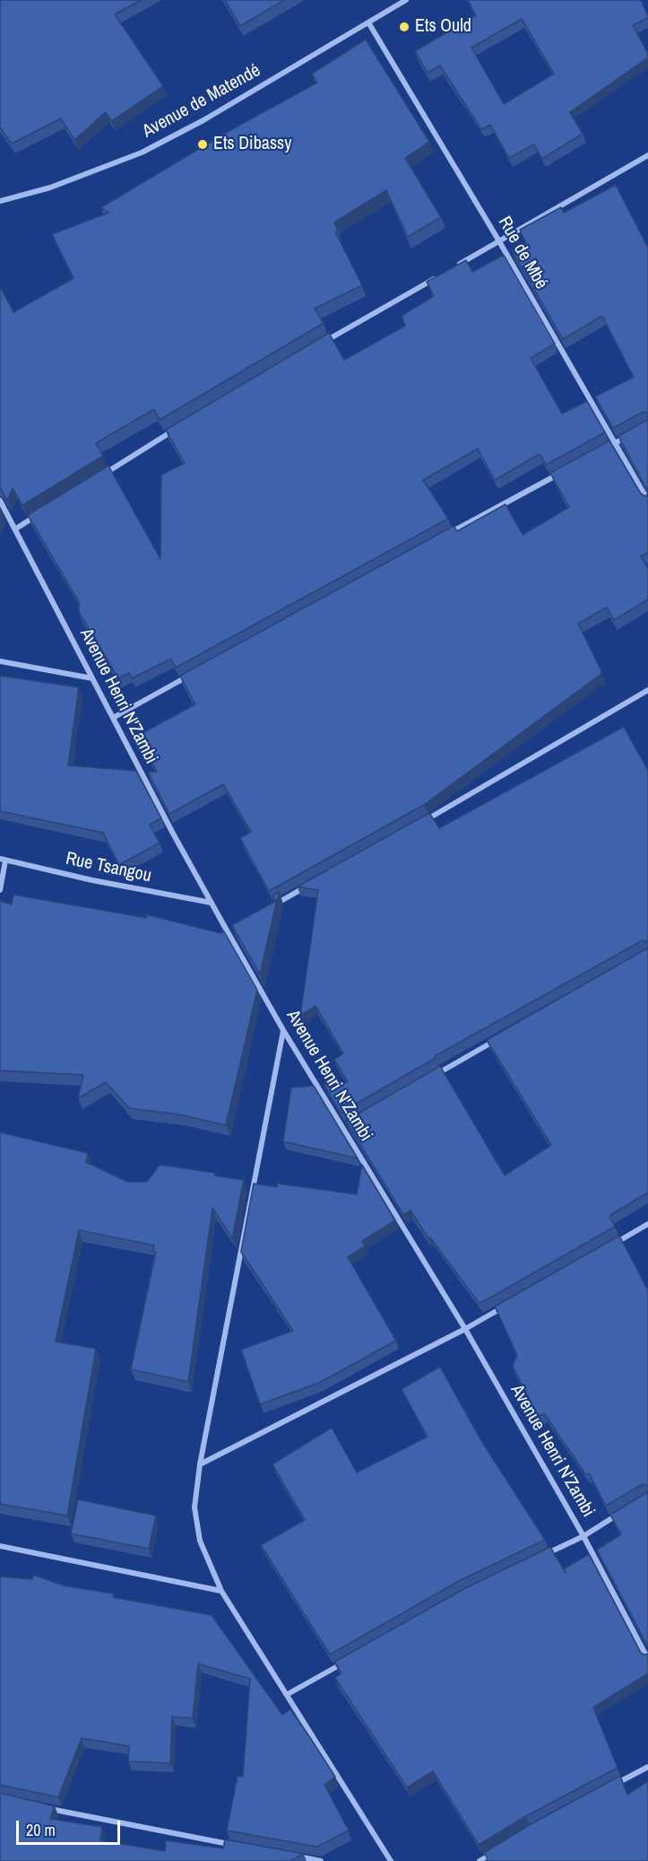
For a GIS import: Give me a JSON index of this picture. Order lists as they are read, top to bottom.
{
  "streets": {
    "street": [
      "Avenue de Matendé",
      "Rue de Mbé",
      "Avenue Henri N'Zambi",
      "Rue Tsangou"
    ]
  },
  "crossings": [
    ["Avenue de Matendé", "Rue de Mbé"],
    ["Avenue Henri N'Zambi", "Rue Tsangou"]
  ],
  "places": ["Ets Ould", "Ets Dibassy"],
  "scale_bar": "20 m"
}
